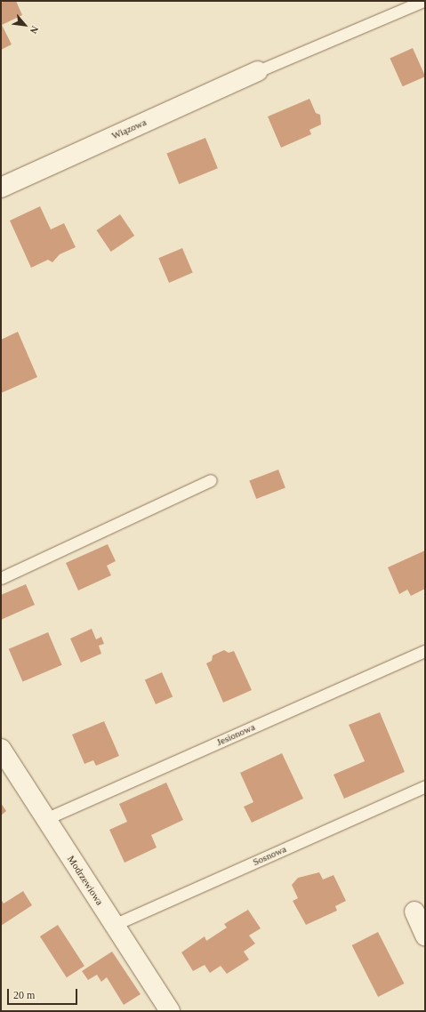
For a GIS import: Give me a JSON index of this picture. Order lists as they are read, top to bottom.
{
  "streets": {
    "street": ["Wiązowa", "Modrzewiowa"],
    "lane": ["Jesionowa", "Sosnowa"]
  },
  "crossings": [
    ["Jesionowa", "Modrzewiowa"],
    ["Sosnowa", "Modrzewiowa"]
  ],
  "scale_bar": "20 m",
  "north": "bottom right"
}
